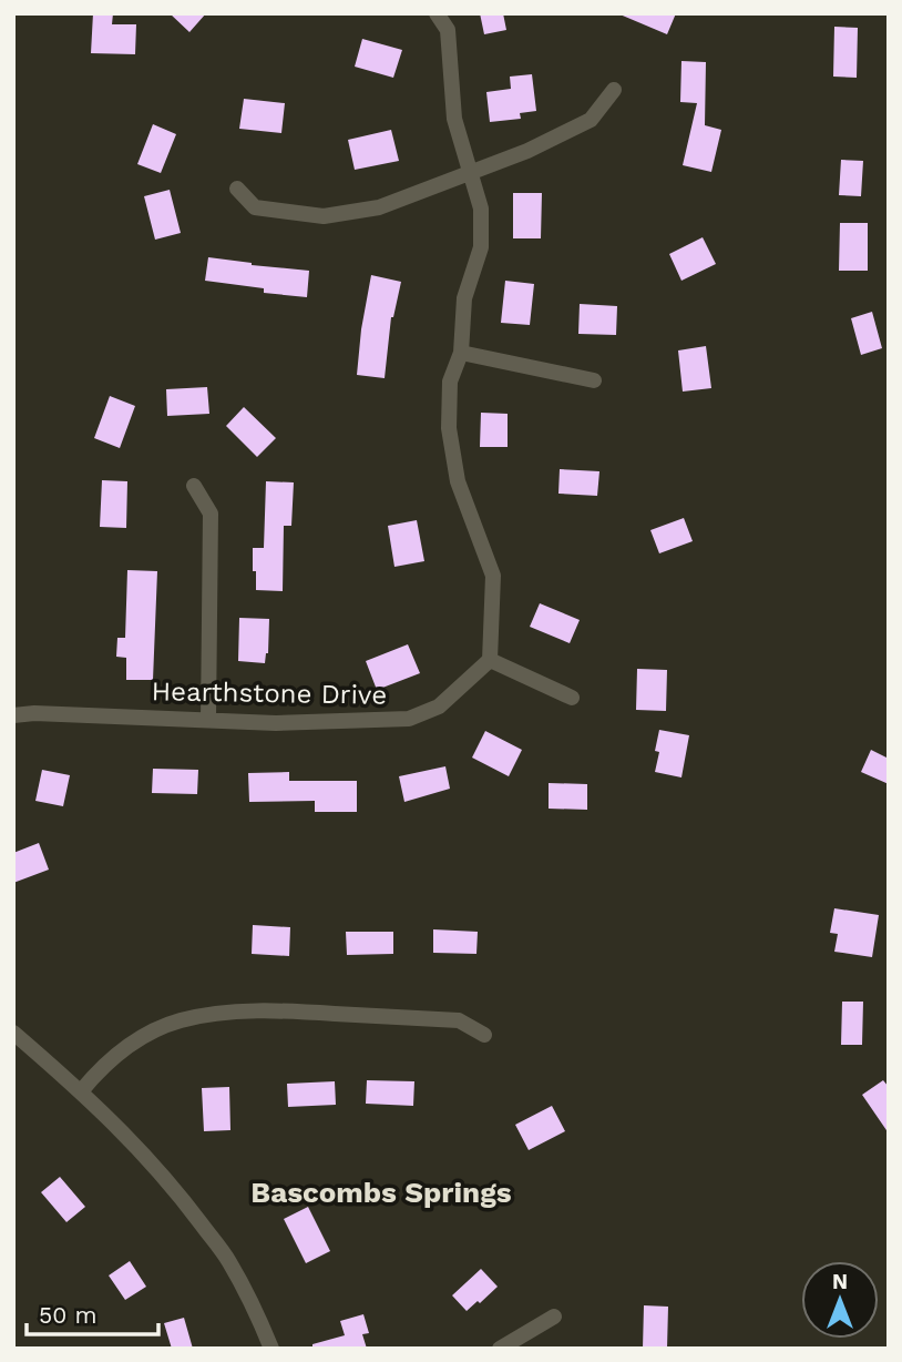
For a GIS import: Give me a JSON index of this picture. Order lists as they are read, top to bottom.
{
  "streets": {
    "street": ["Hearthstone Drive"]
  },
  "districts": ["Bascombs Springs"],
  "scale_bar": "50 m",
  "north": "top"
}
